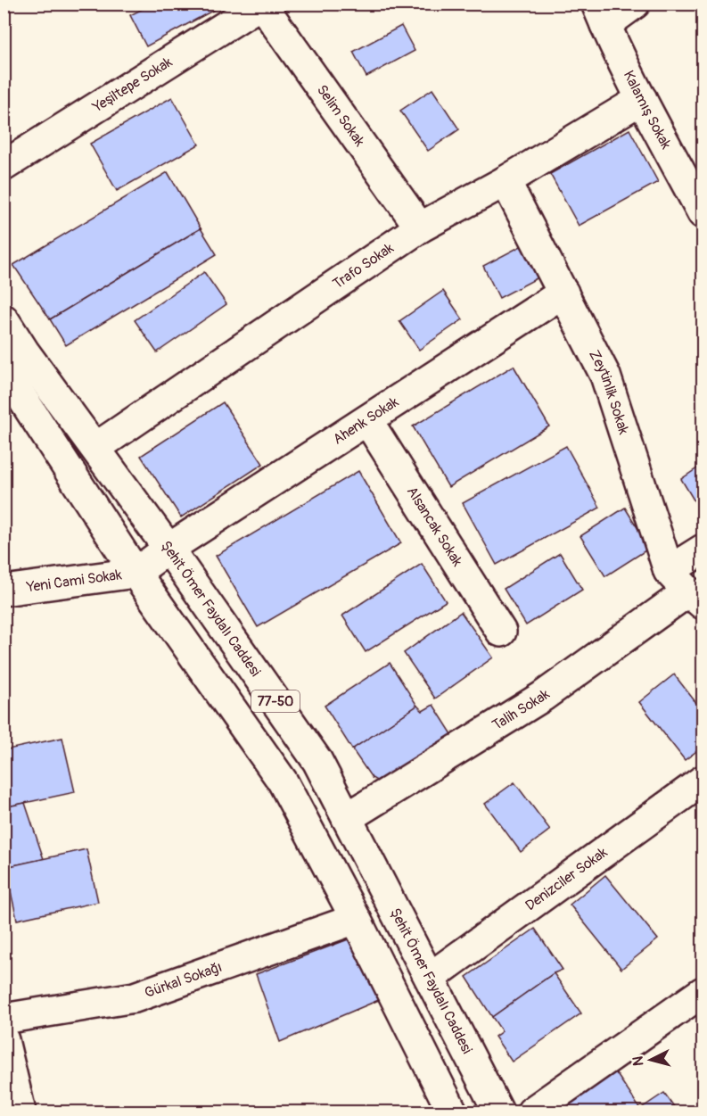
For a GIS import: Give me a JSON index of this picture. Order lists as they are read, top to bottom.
{
  "streets": {
    "street": [
      "Yeşiltepe Sokak",
      "Kalamış Sokak",
      "Selim Sokak",
      "Trafo Sokak",
      "Zeytinlik Sokak",
      "Ahenk Sokak",
      "Alsancak Sokak",
      "Yeni Cami Sokak",
      "Şehit Ömer Faydalı Caddesi",
      "77-50",
      "Talih Sokak",
      "Denizciler Sokak",
      "Gürkal Sokağı"
    ]
  },
  "crossings": [
    ["Yeşiltepe Sokak", "Selim Sokak"],
    ["Kalamış Sokak", "Trafo Sokak"],
    ["Selim Sokak", "Trafo Sokak"],
    ["Trafo Sokak", "Zeytinlik Sokak"],
    ["Trafo Sokak", "Şehit Ömer Faydalı Caddesi"],
    ["Zeytinlik Sokak", "Ahenk Sokak"],
    ["Zeytinlik Sokak", "Talih Sokak"],
    ["Ahenk Sokak", "Alsancak Sokak"],
    ["Ahenk Sokak", "Yeni Cami Sokak"],
    ["Ahenk Sokak", "Şehit Ömer Faydalı Caddesi"],
    ["Yeni Cami Sokak", "Şehit Ömer Faydalı Caddesi"],
    ["Yeni Cami Sokak", "77-50"],
    ["Şehit Ömer Faydalı Caddesi", "Talih Sokak"],
    ["Şehit Ömer Faydalı Caddesi", "Denizciler Sokak"],
    ["77-50", "Gürkal Sokağı"]
  ],
  "north": "left"
}
